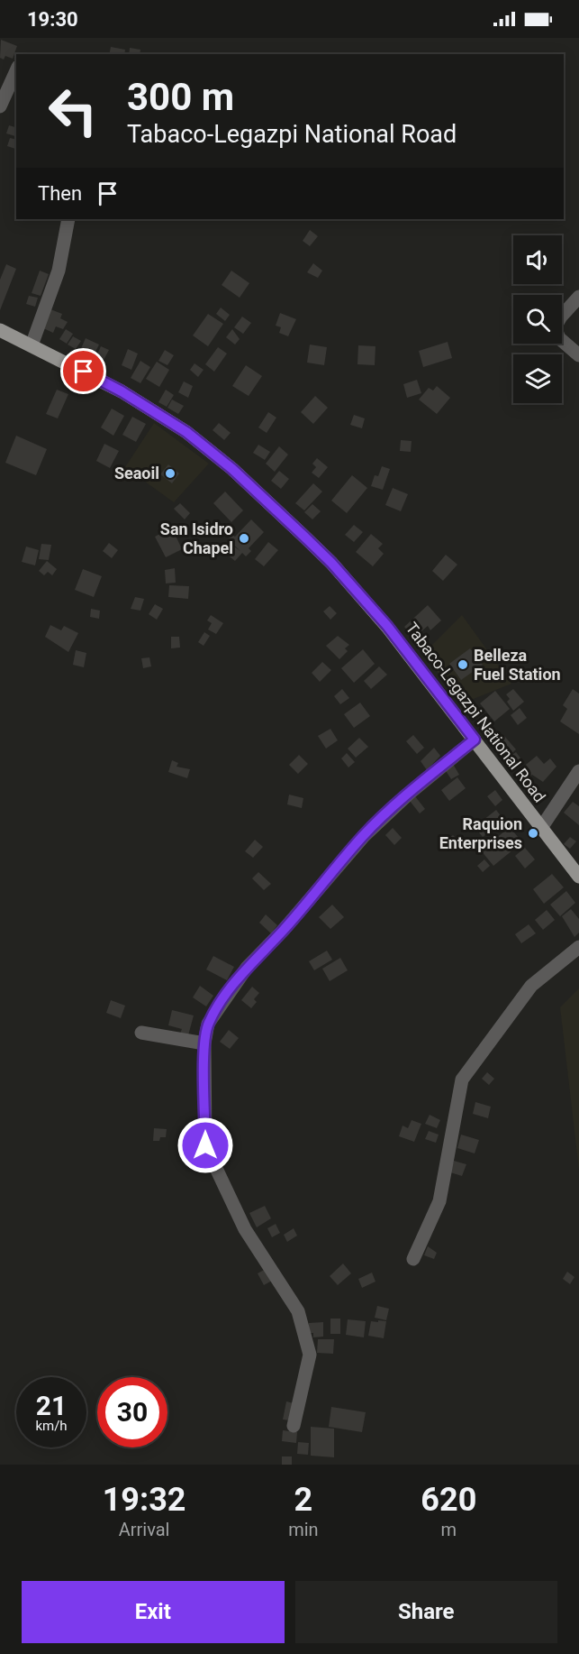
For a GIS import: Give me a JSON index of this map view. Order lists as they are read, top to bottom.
{
  "streets": {
    "main road": ["Tabaco-Legazpi National Road"]
  },
  "places": [
    "Seaoil",
    "San Isidro Chapel",
    "Belleza Fuel Station",
    "Raquion Enterprises"
  ],
  "page": {
    "status": "19:30",
    "turn": ["300 m", "Tabaco-Legazpi National Road"],
    "then": "Then",
    "speed": "21 km/h",
    "limit": "30",
    "eta": [
      "19:32",
      "Arrival",
      "2",
      "min",
      "620",
      "m"
    ],
    "buttons": ["Exit", "Share"]
  }
}
